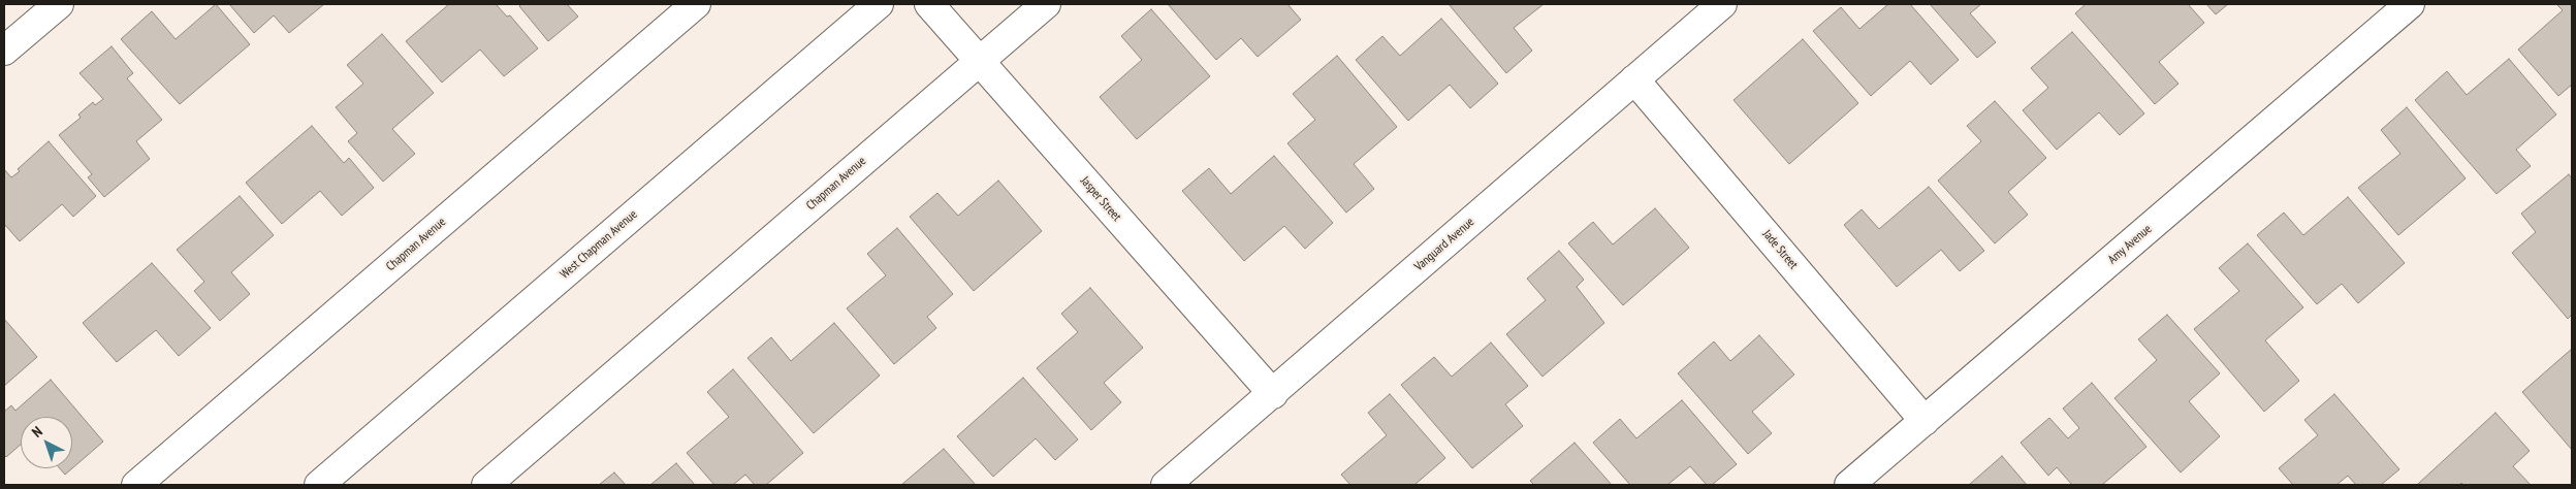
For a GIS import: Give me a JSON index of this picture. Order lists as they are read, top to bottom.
{
  "streets": {
    "street": [
      "Chapman Avenue",
      "Jasper Street",
      "West Chapman Avenue",
      "Vanguard Avenue",
      "Amy Avenue",
      "Jade Street"
    ]
  },
  "crossings": [
    ["Chapman Avenue", "Jasper Street"],
    ["Jasper Street", "Vanguard Avenue"],
    ["Vanguard Avenue", "Jade Street"],
    ["Amy Avenue", "Jade Street"]
  ],
  "north": "top left"
}
